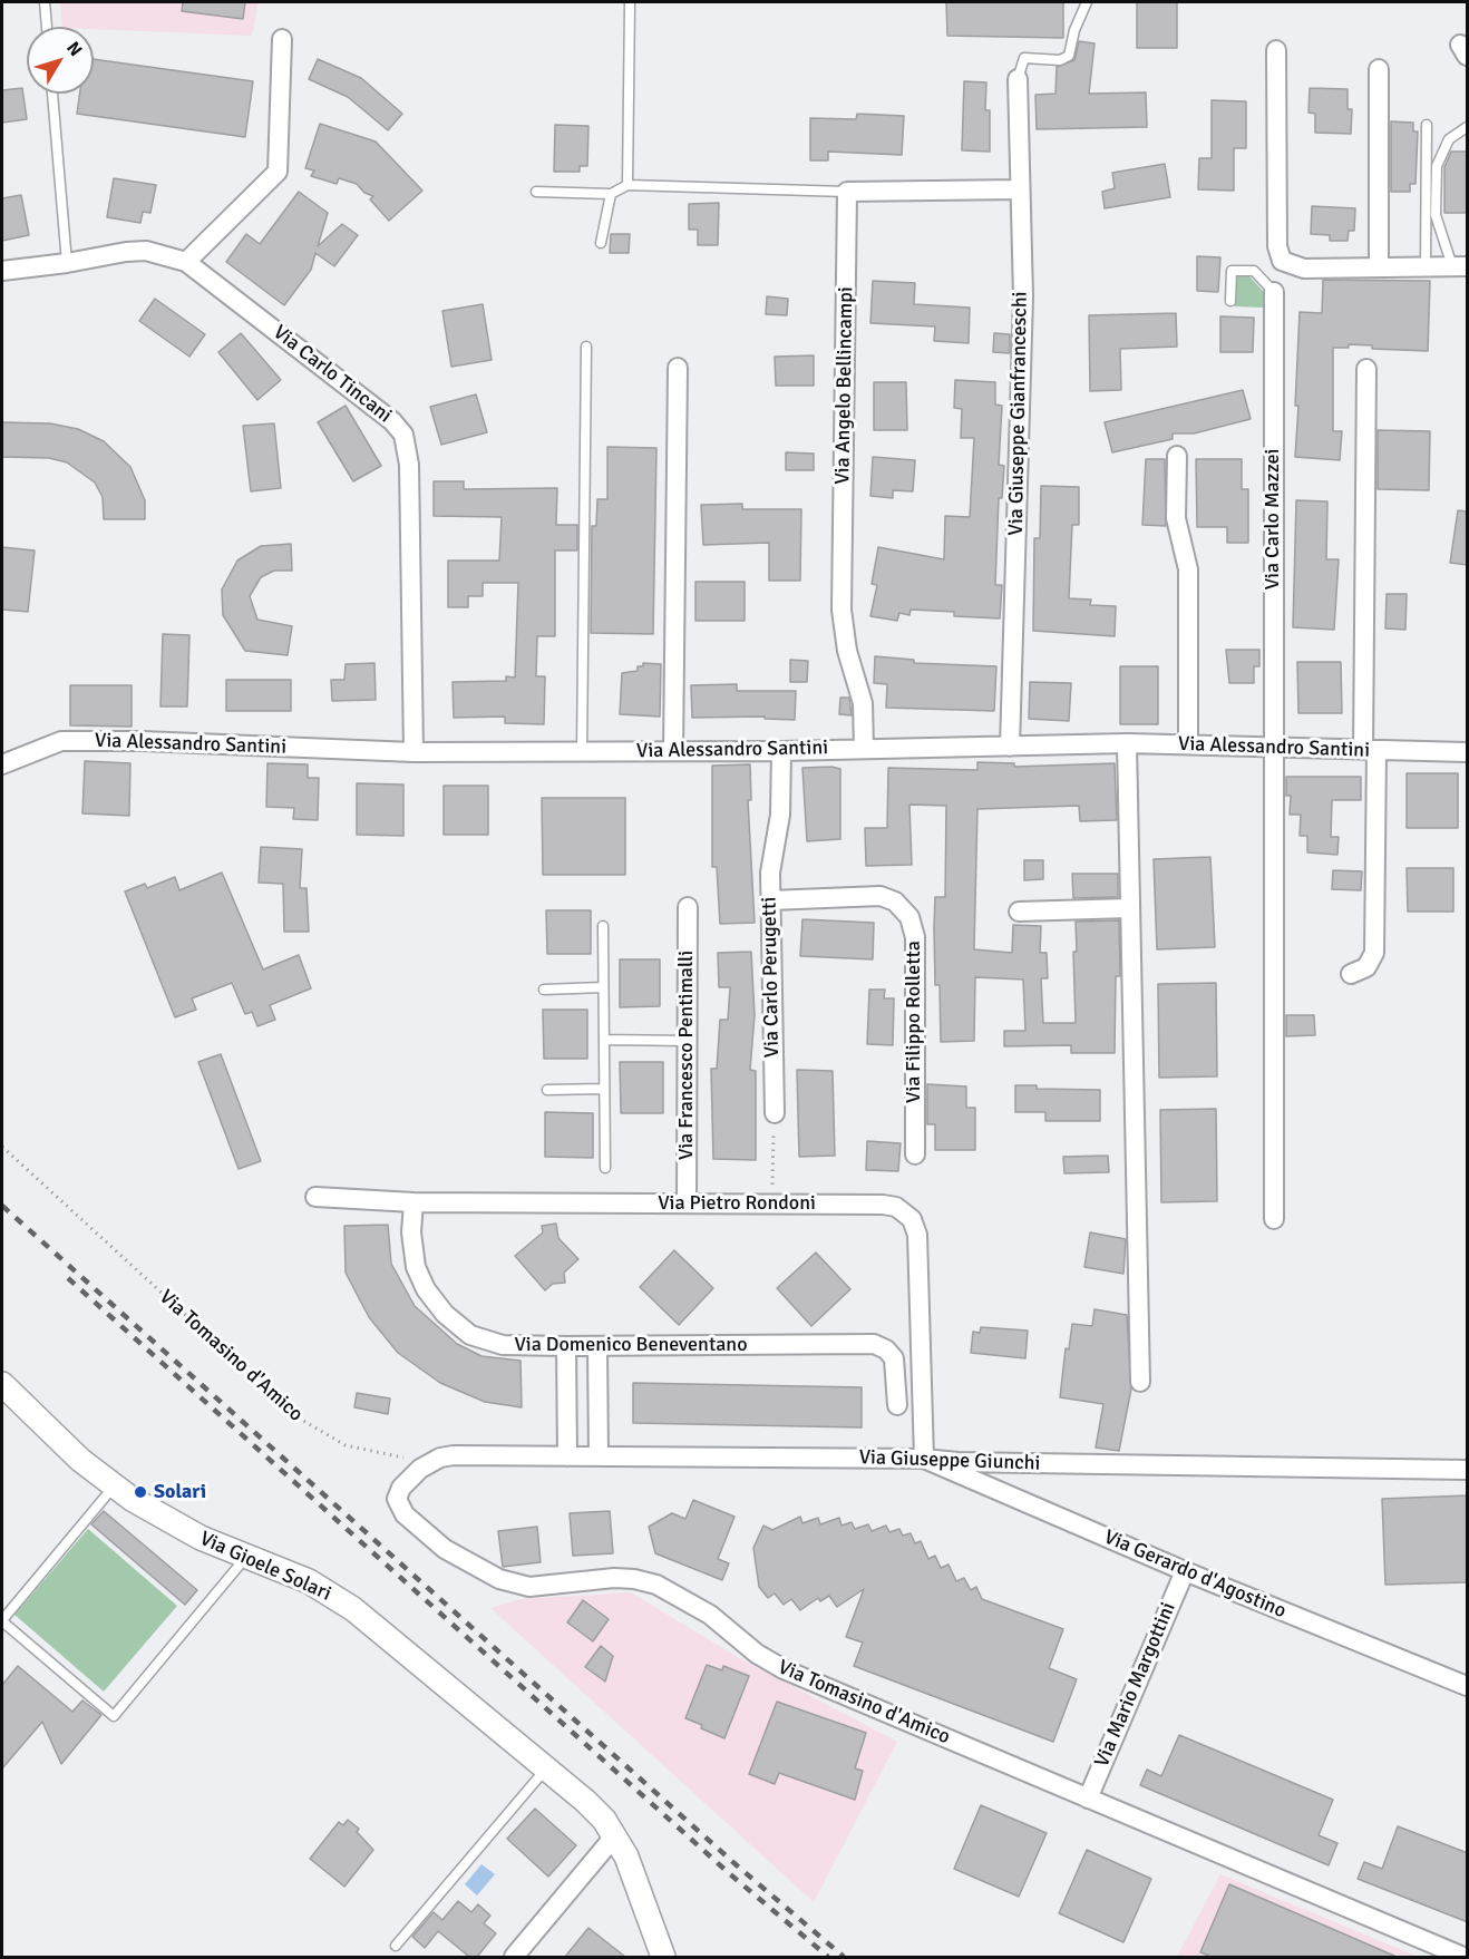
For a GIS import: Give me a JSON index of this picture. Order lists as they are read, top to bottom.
{
  "streets": {
    "street": [
      "Via Carlo Tincani",
      "Via Angelo Bellincampi",
      "Via Giuseppe Gianfranceschi",
      "Via Carlo Mazzei",
      "Via Alessandro Santini",
      "Via Carlo Perugetti",
      "Via Filippo Rolletta",
      "Via Francesco Pentimalli",
      "Via Pietro Rondoni",
      "Via Domenico Beneventano",
      "Via Tomasino d'Amico",
      "Via Giuseppe Giunchi",
      "Via Gioele Solari",
      "Via Gerardo d'Agostino",
      "Via Mario Margottini"
    ]
  },
  "crossings": [
    ["Via Carlo Tincani", "Via Alessandro Santini"],
    ["Via Angelo Bellincampi", "Via Alessandro Santini"],
    ["Via Giuseppe Gianfranceschi", "Via Alessandro Santini"],
    ["Via Carlo Mazzei", "Via Alessandro Santini"],
    ["Via Alessandro Santini", "Via Carlo Perugetti"],
    ["Via Carlo Perugetti", "Via Filippo Rolletta"],
    ["Via Francesco Pentimalli", "Via Pietro Rondoni"],
    ["Via Pietro Rondoni", "Via Domenico Beneventano"],
    ["Via Pietro Rondoni", "Via Giuseppe Giunchi"],
    ["Via Pietro Rondoni", "Via Gerardo d'Agostino"],
    ["Via Tomasino d'Amico", "Via Giuseppe Giunchi"],
    ["Via Tomasino d'Amico", "Via Mario Margottini"],
    ["Via Giuseppe Giunchi", "Via Gerardo d'Agostino"],
    ["Via Gerardo d'Agostino", "Via Mario Margottini"]
  ],
  "places": ["Solari"],
  "north": "top right"
}
